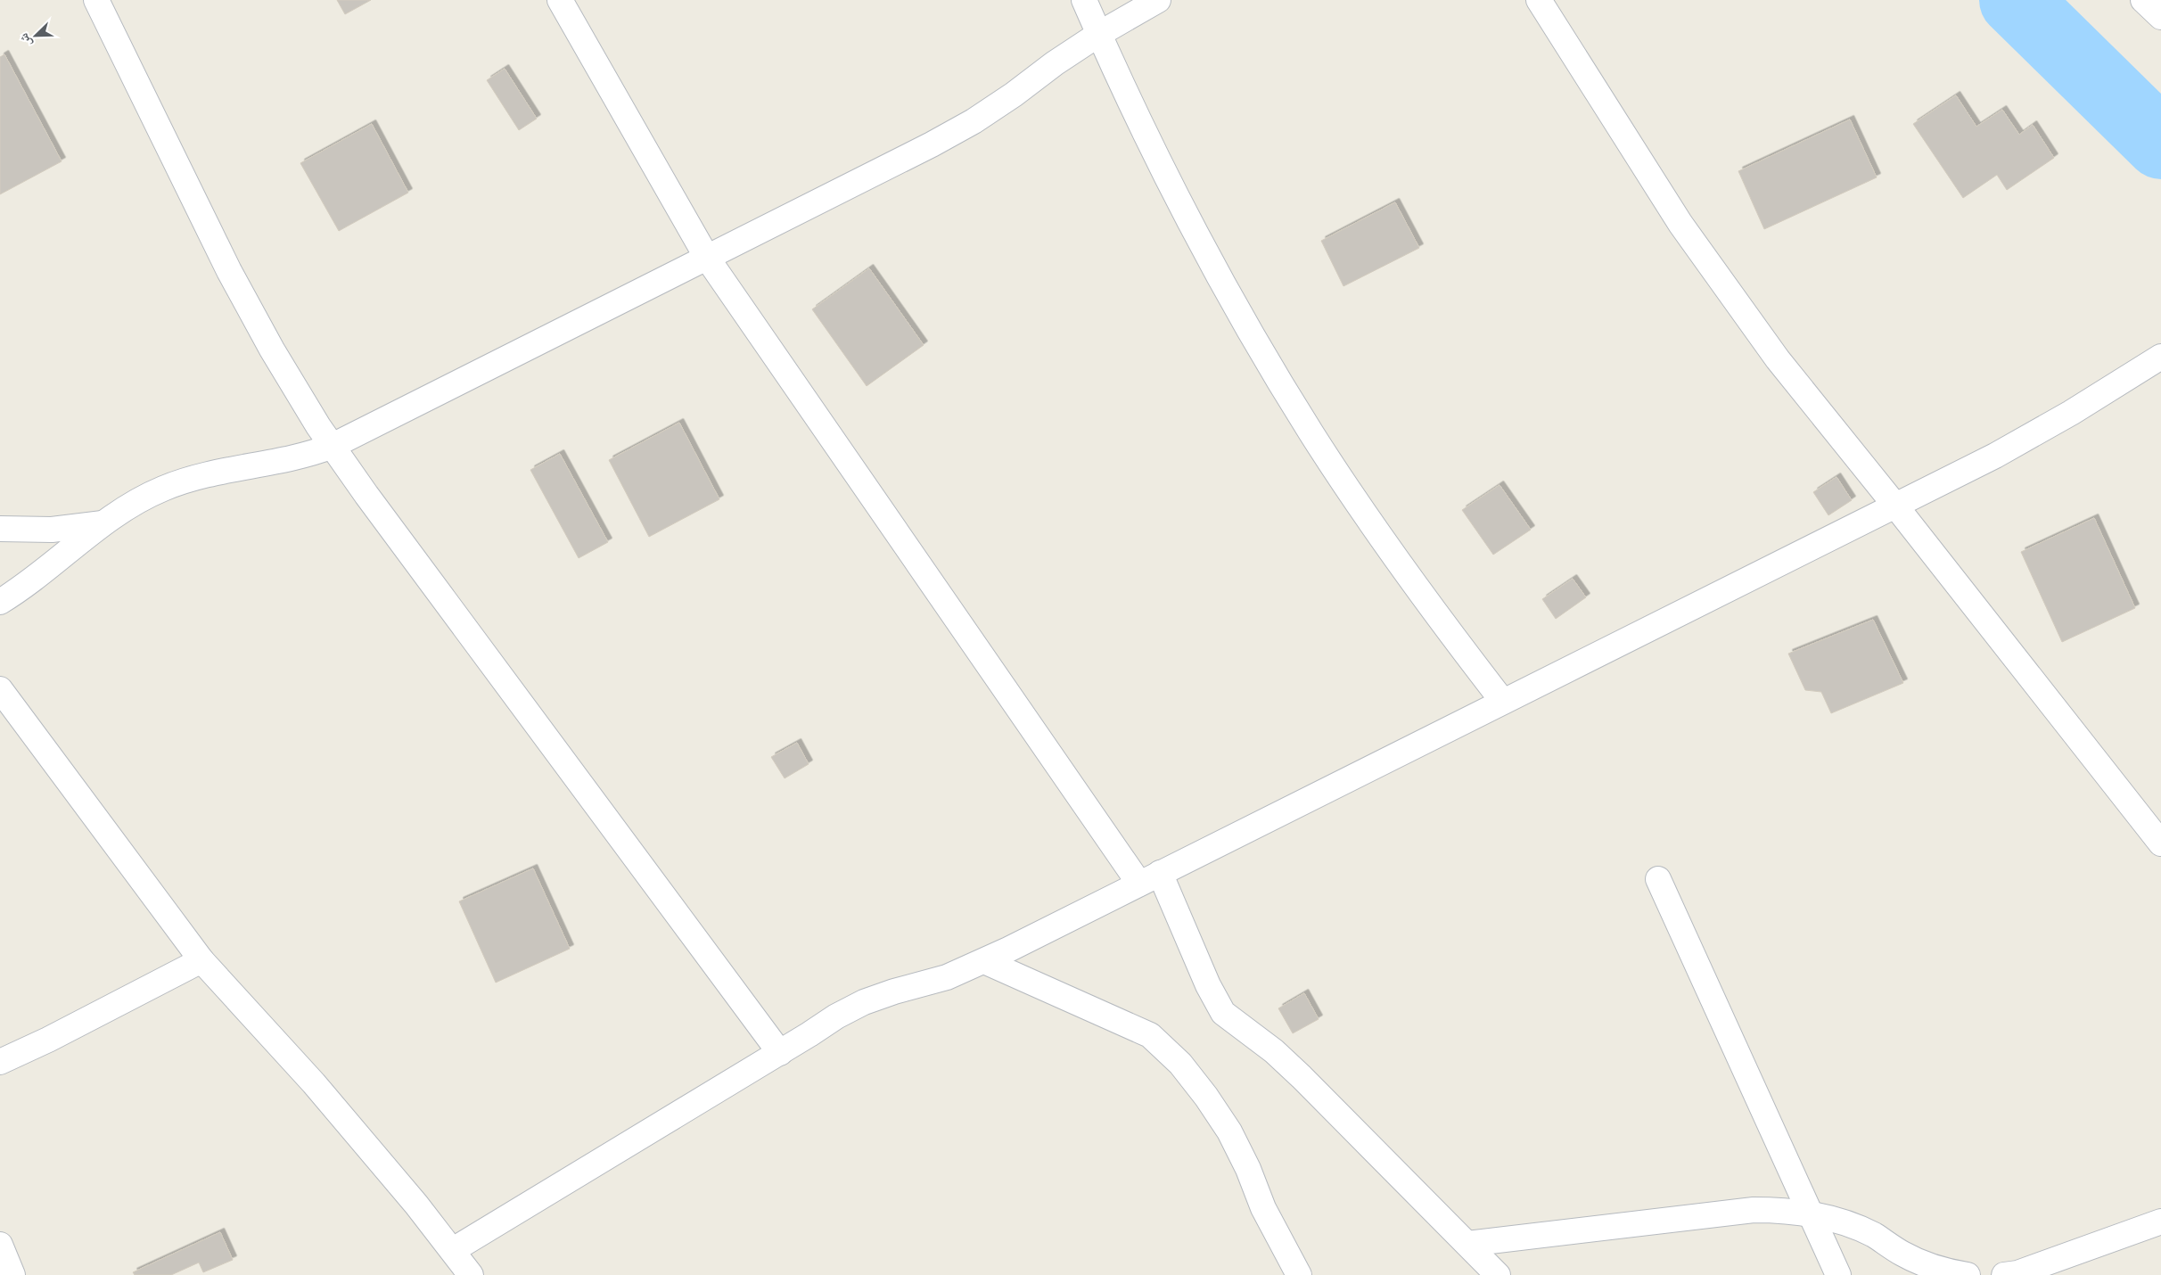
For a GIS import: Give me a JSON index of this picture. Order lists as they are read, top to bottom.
{
  "north": "bottom left"
}
